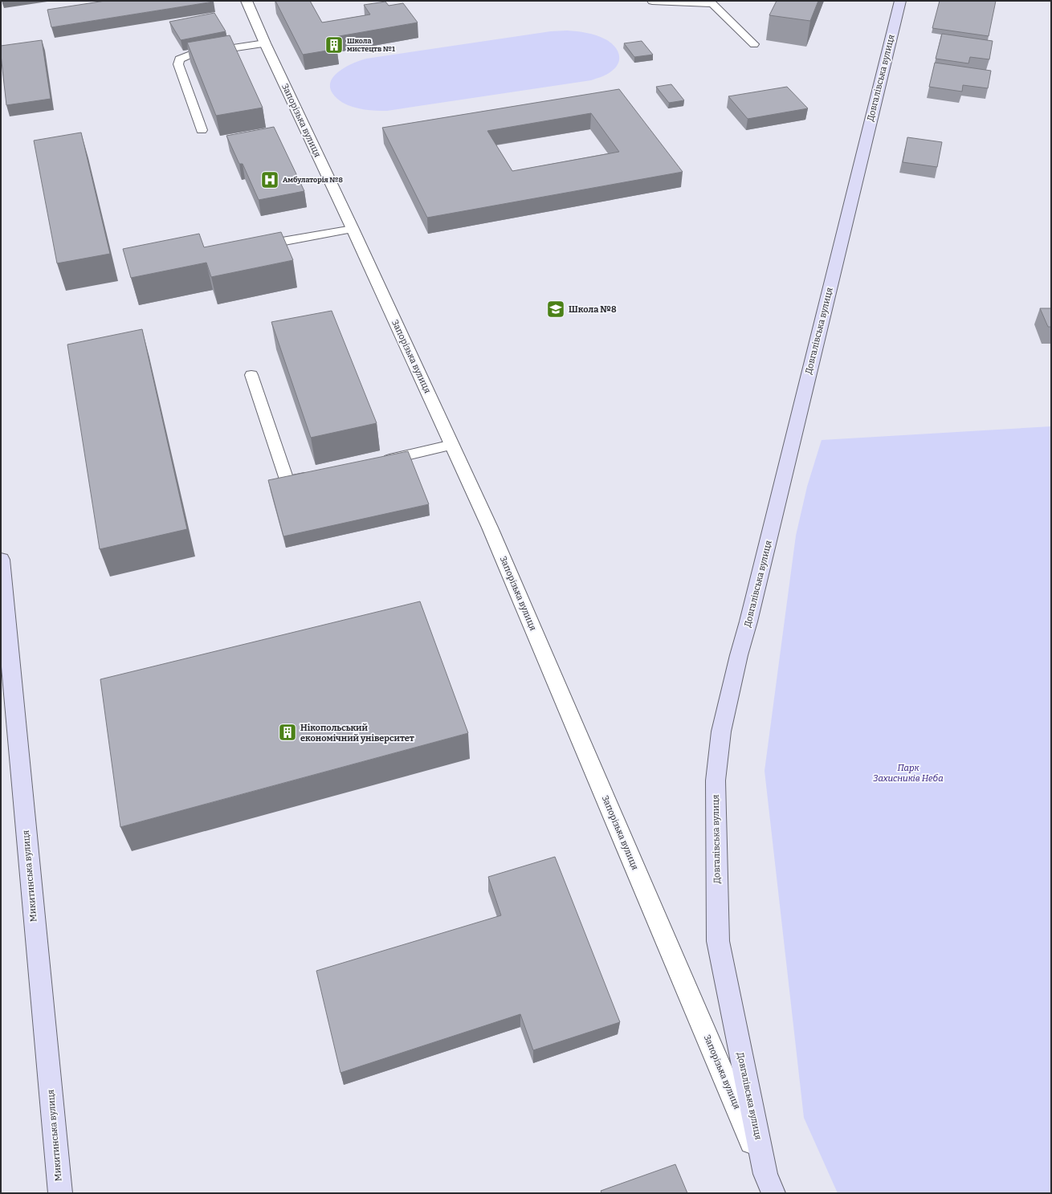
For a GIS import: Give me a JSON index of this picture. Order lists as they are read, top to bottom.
{
  "streets": {
    "main road": ["Довгалівська вулиця", "Микитинська вулиця"],
    "street": ["Запорізька вулиця"]
  },
  "crossings": [
    ["Довгалівська вулиця", "Запорізька вулиця"]
  ],
  "parks": ["Парк Захисників Неба"],
  "places": {
    "building": ["Школа мистецтв №1", "Нікопольський економічний університет"],
    "hospital": ["Амбулаторія №8"],
    "school or university": ["Школа №8"]
  }
}
